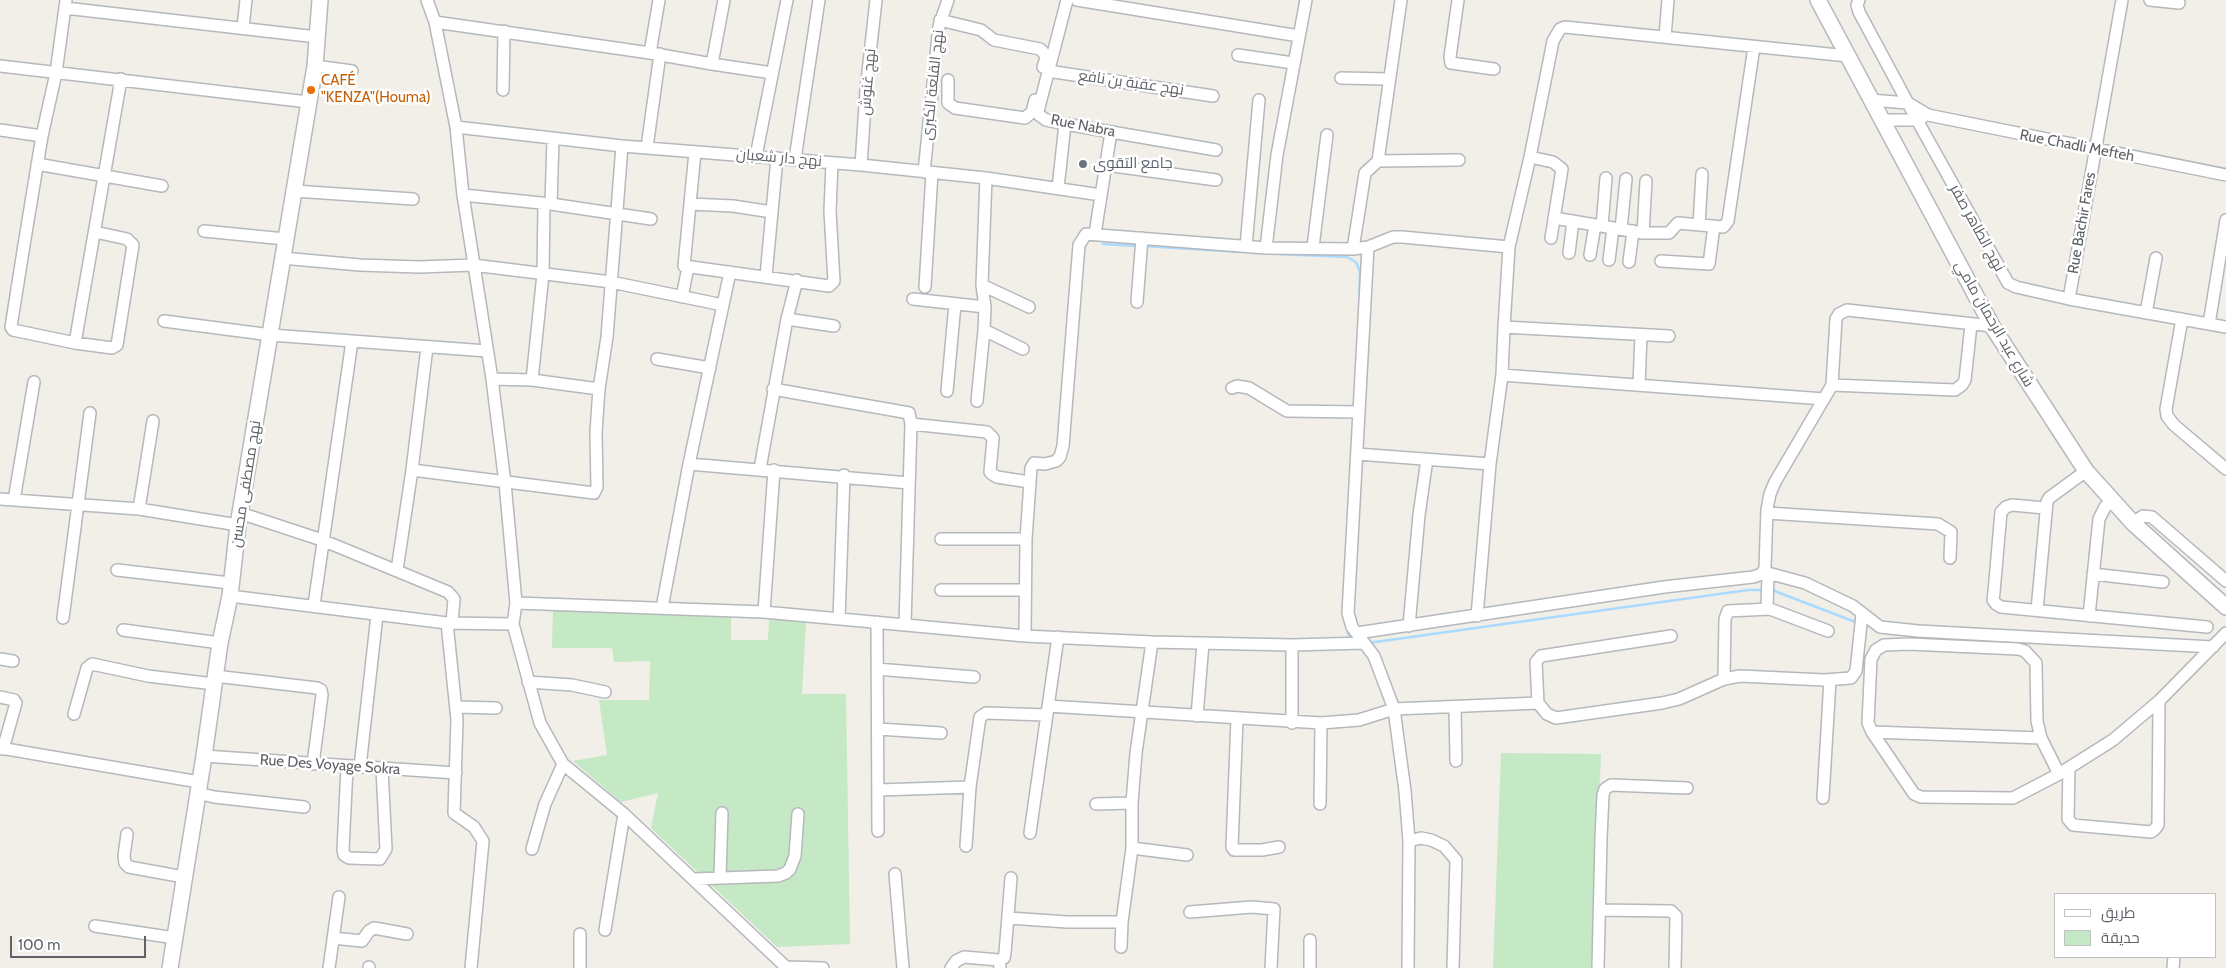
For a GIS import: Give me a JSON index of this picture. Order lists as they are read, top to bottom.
{
  "streets": {
    "main road": ["شارع عبد الرحمان مامي", "نهج مصطفى محسن"],
    "street": [
      "نهج غنوش",
      "نهج عقبة بن نافع",
      "نهج القلعة الكبرى",
      "Rue Nabra",
      "Rue Chadli Mefteh",
      "نهج دار شعبان",
      "Rue Bachir Fares",
      "نهج الطاهر صفر",
      "Rue Des Voyage Sokra"
    ]
  },
  "crossings": [
    ["نهج غنوش", "نهج دار شعبان"],
    ["نهج عقبة بن نافع", "Rue Nabra"],
    ["نهج القلعة الكبرى", "نهج دار شعبان"],
    ["Rue Chadli Mefteh", "Rue Bachir Fares"],
    ["Rue Chadli Mefteh", "نهج الطاهر صفر"],
    ["Rue Bachir Fares", "نهج الطاهر صفر"],
    ["نهج مصطفى محسن", "Rue Des Voyage Sokra"]
  ],
  "places": ["CAFÉ \"KENZA\"(Houma)", "جامع التقوى"],
  "legend": ["طريق", "حديقة"],
  "scale_bar": "100 m"
}
